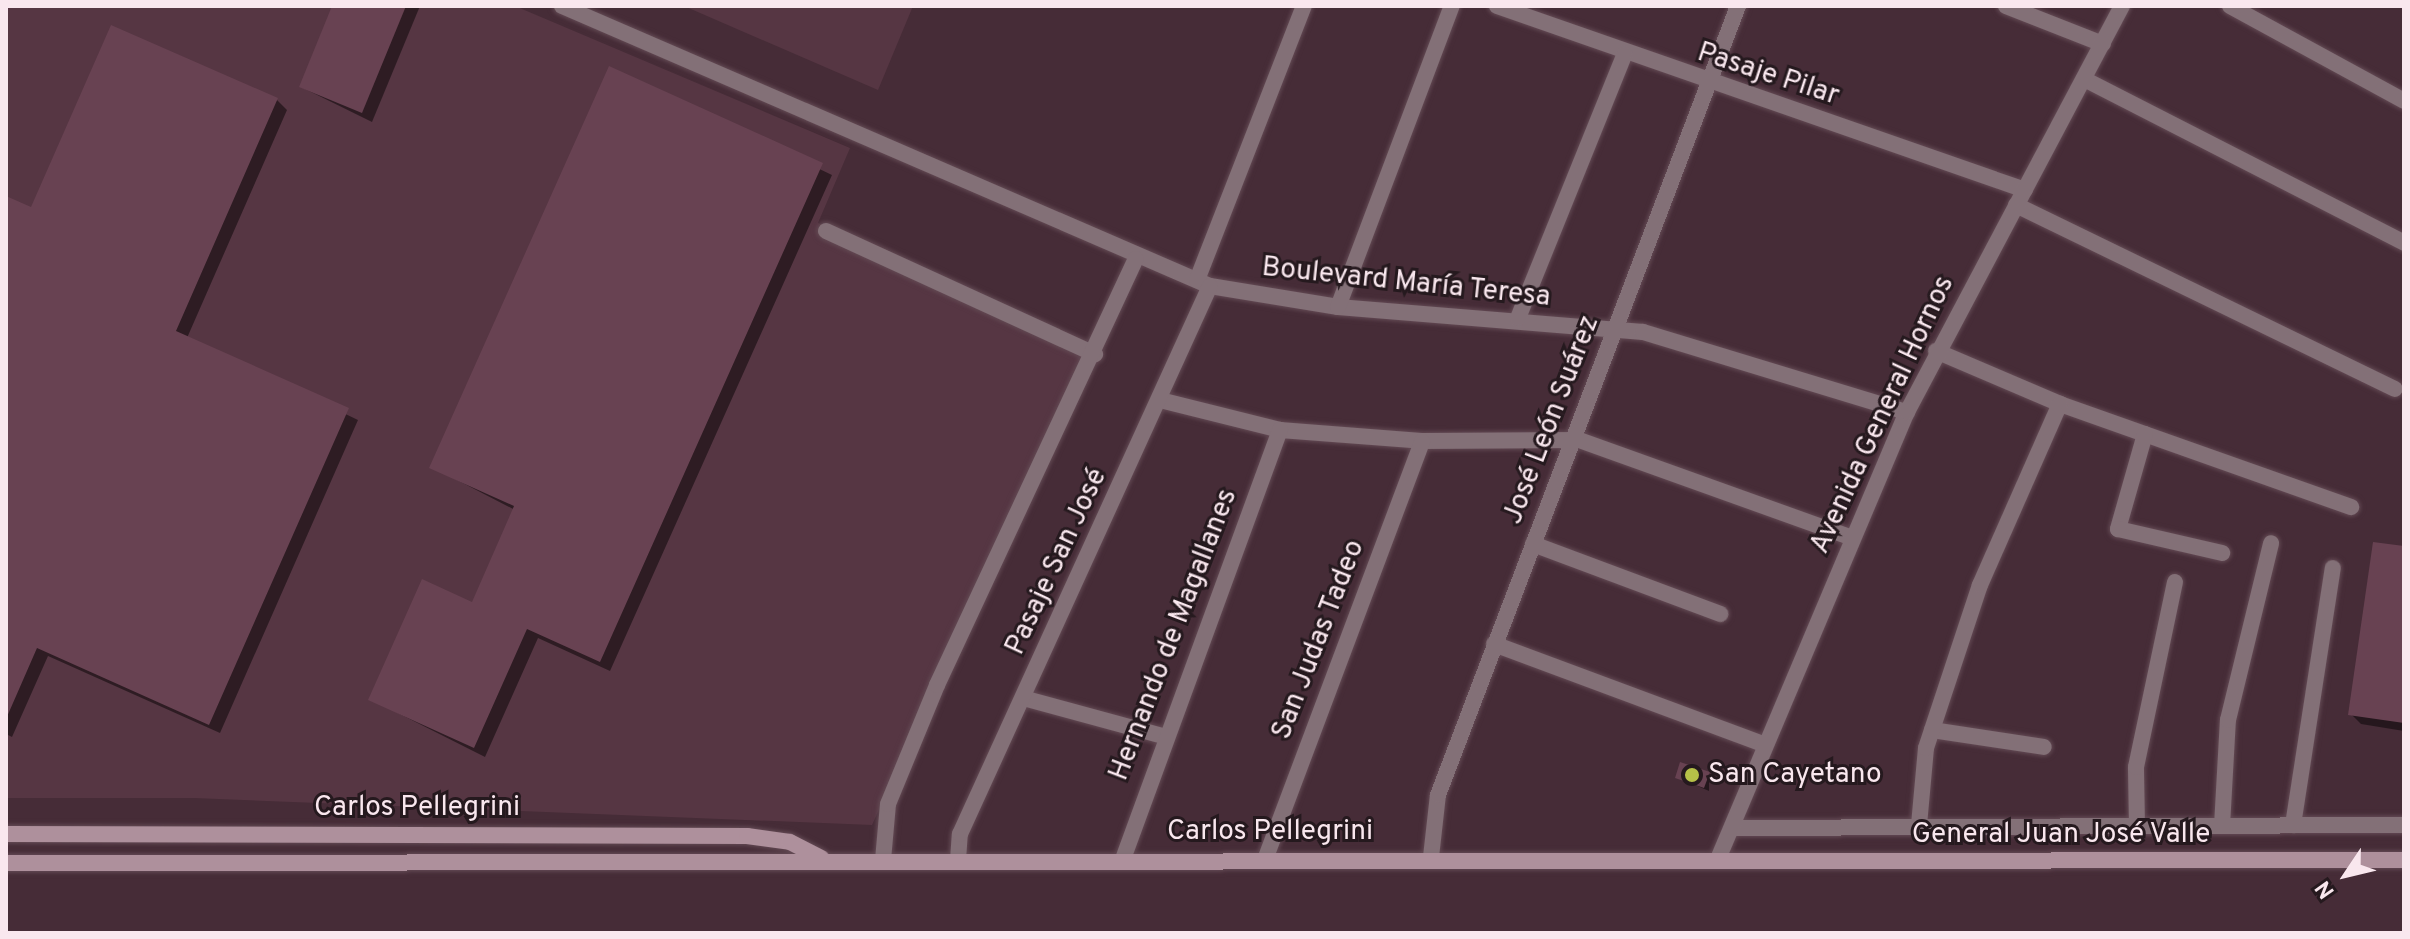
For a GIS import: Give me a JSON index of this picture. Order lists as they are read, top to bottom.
{
  "streets": {
    "main road": ["Carlos Pellegrini", "General Juan José Valle"],
    "street": [
      "Pasaje Pilar",
      "Boulevard María Teresa",
      "Avenida General Hornos",
      "José León Suárez",
      "Pasaje San José",
      "Hernando de Magallanes",
      "San Judas Tadeo"
    ]
  },
  "crossings": [
    ["Pasaje Pilar", "Avenida General Hornos"],
    ["Pasaje Pilar", "José León Suárez"],
    ["Boulevard María Teresa", "Avenida General Hornos"],
    ["Boulevard María Teresa", "José León Suárez"],
    ["Boulevard María Teresa", "Pasaje San José"],
    ["Avenida General Hornos", "Carlos Pellegrini"],
    ["Avenida General Hornos", "General Juan José Valle"],
    ["José León Suárez", "Carlos Pellegrini"],
    ["Pasaje San José", "Carlos Pellegrini"],
    ["Hernando de Magallanes", "Carlos Pellegrini"],
    ["San Judas Tadeo", "Carlos Pellegrini"],
    ["Carlos Pellegrini", "General Juan José Valle"]
  ],
  "places": ["San Cayetano"],
  "north": "bottom left"
}
